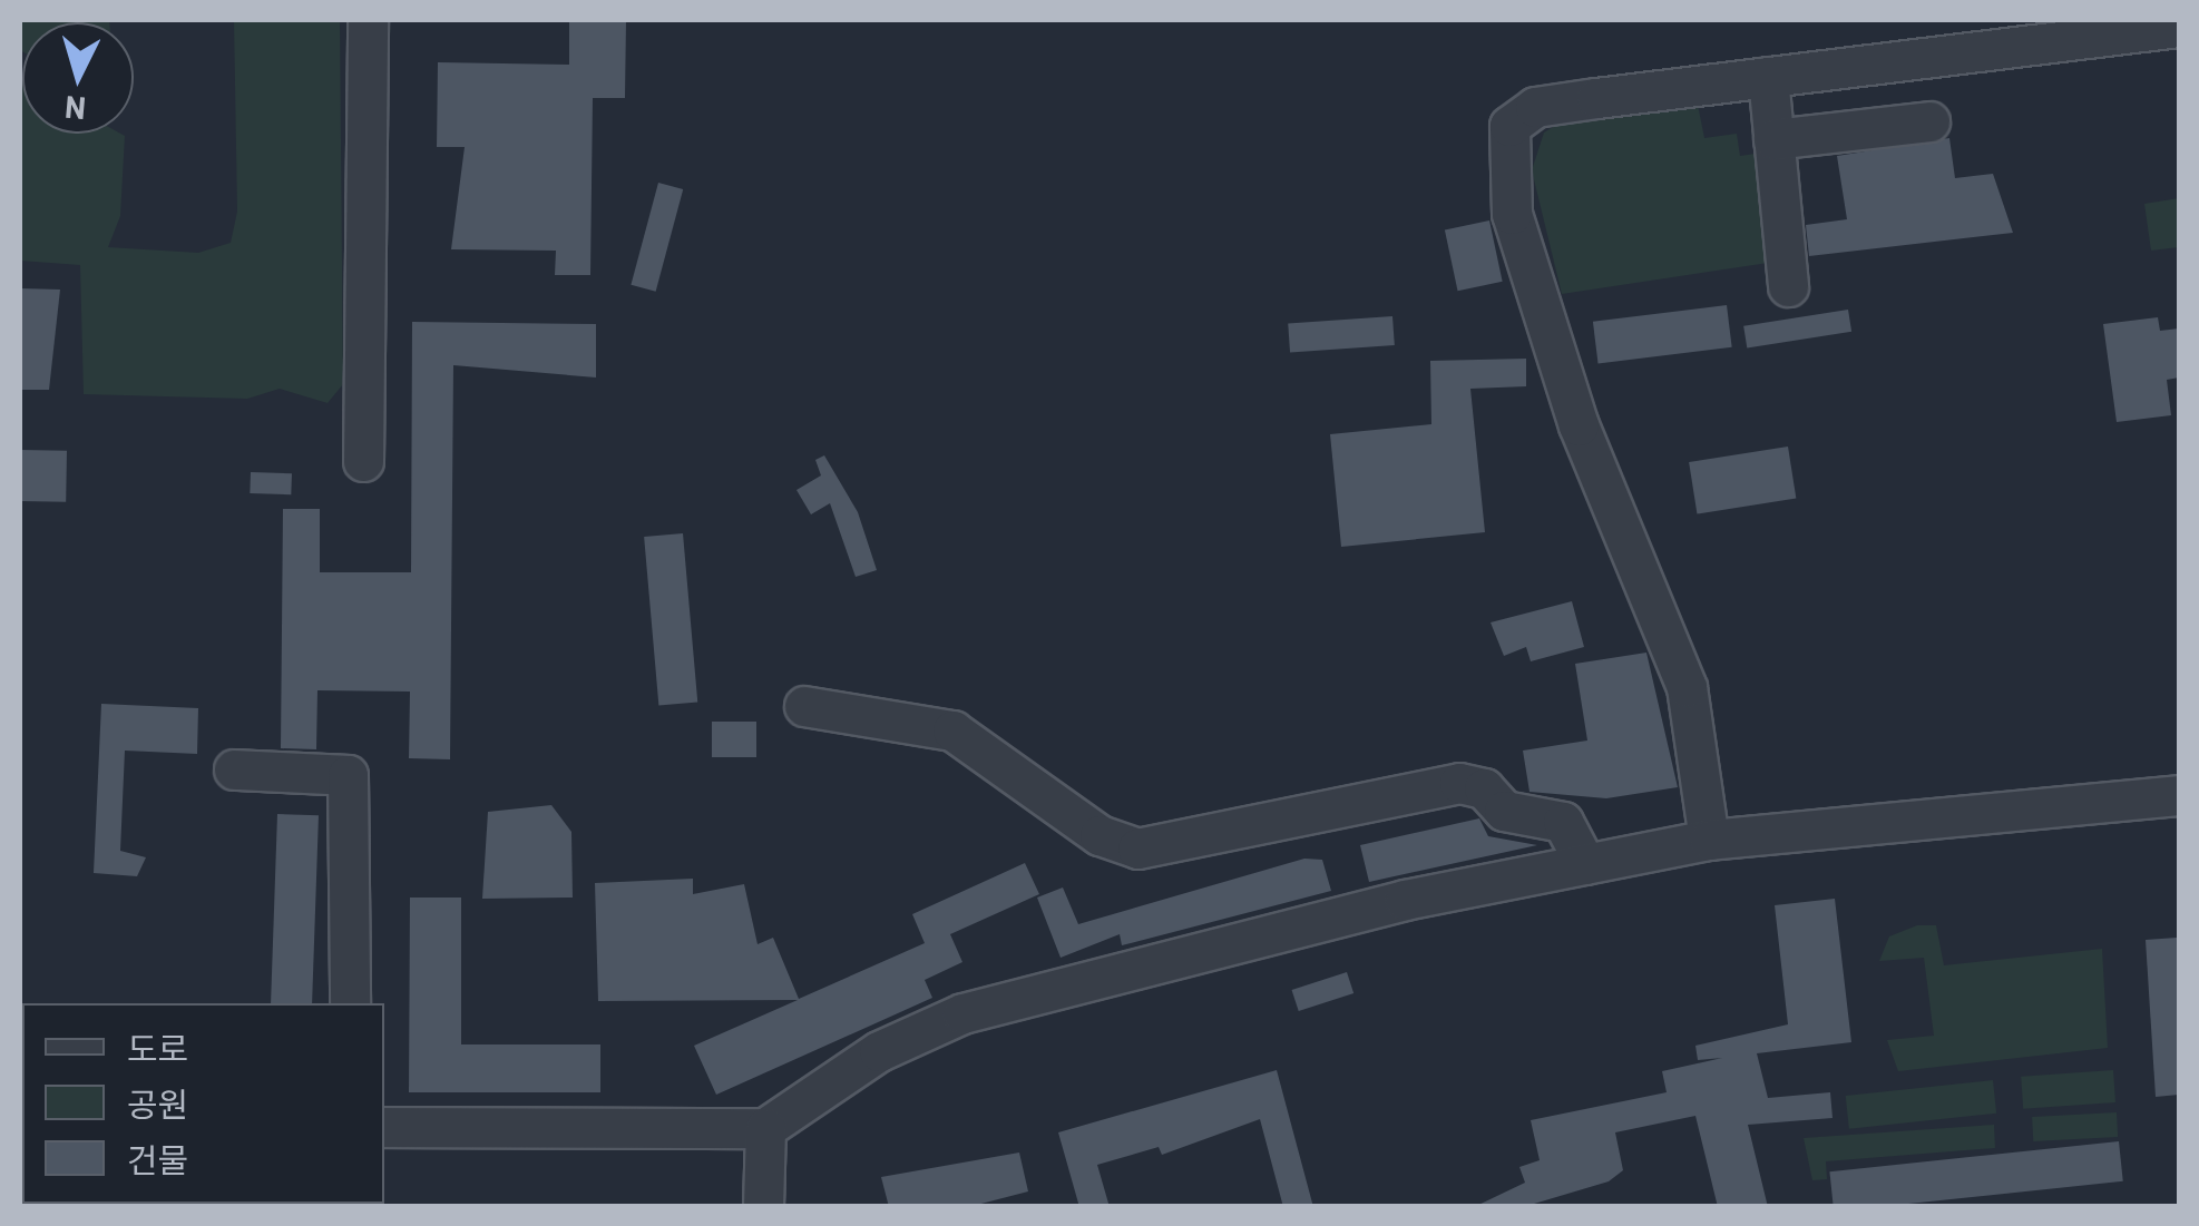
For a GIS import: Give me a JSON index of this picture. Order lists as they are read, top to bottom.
{
  "legend": ["도로", "공원", "건물"],
  "north": "bottom"
}
